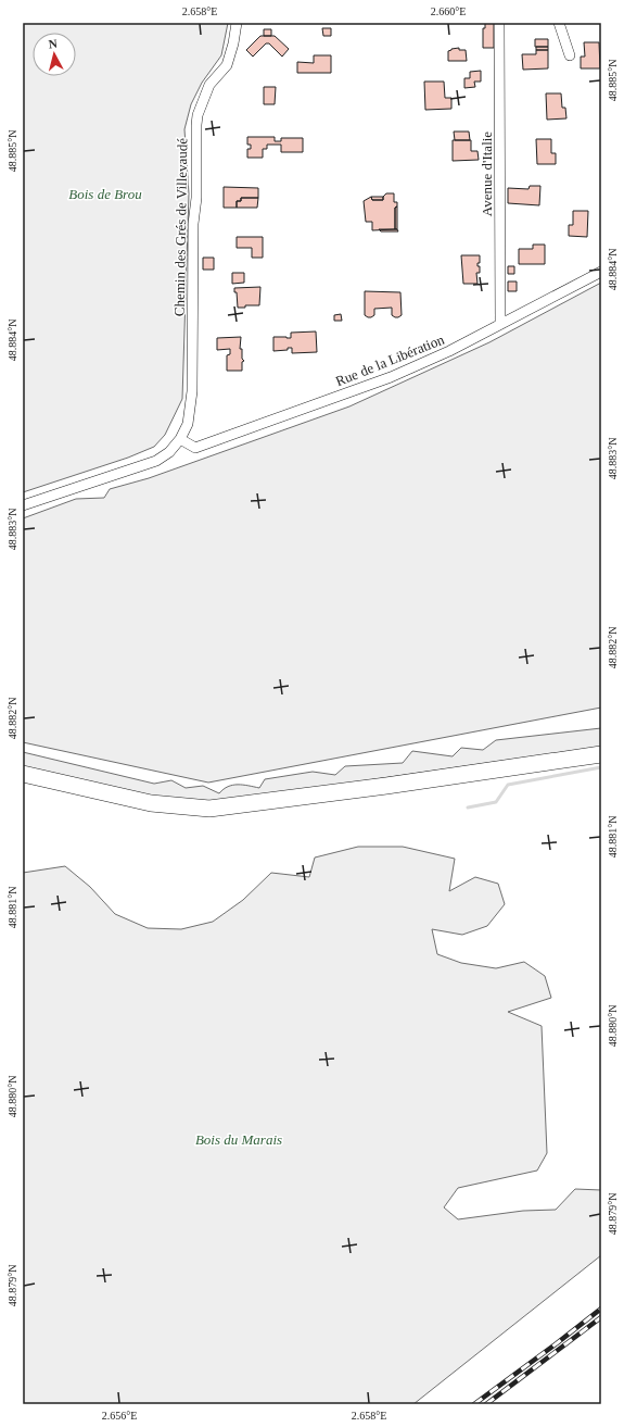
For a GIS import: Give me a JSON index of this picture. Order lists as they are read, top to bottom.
{
  "streets": {
    "street": ["Avenue d'Italie", "Chemin des Grés de Villevaudé", "Rue de la Libération"]
  },
  "crossings": [
    ["Avenue d'Italie", "Rue de la Libération"],
    ["Chemin des Grés de Villevaudé", "Rue de la Libération"]
  ],
  "parks": ["Bois de Brou", "Bois du Marais"],
  "north": "top",
  "coordinates": [
    "2.658°E",
    "2.660°E",
    "48.885°N",
    "48.884°N",
    "48.883°N",
    "48.882°N",
    "48.881°N",
    "48.880°N",
    "48.879°N",
    "2.656°E"
  ]
}
